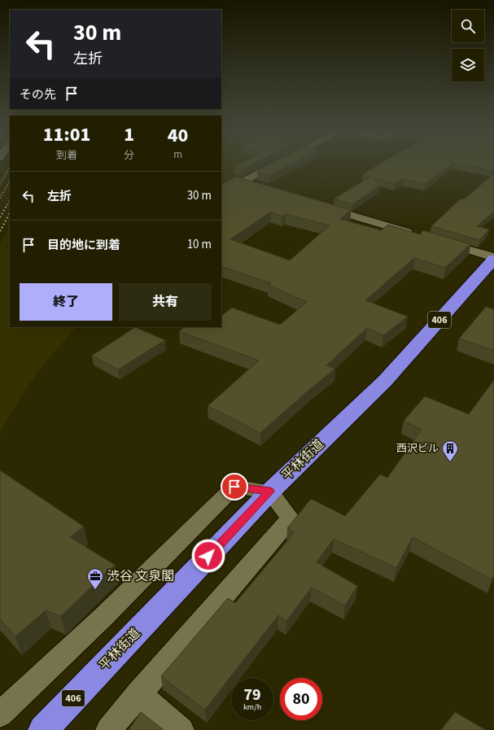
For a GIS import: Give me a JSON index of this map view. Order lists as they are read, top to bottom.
{
  "streets": {
    "highway": ["406", "平林街道"]
  },
  "places": {
    "building": ["西沢ビル"],
    "office": ["渋谷 文泉閣"]
  },
  "page": {
    "turn": ["30 m", "左折"],
    "then": "その先",
    "eta": [
      "11:01",
      "到着",
      "1",
      "分",
      "40",
      "m"
    ],
    "list": [
      {
        "name": "左折",
        "value": "30 m"
      },
      {
        "name": "目的地に到着",
        "value": "10 m"
      }
    ],
    "buttons": ["終了", "共有"],
    "speed": "79 km/h",
    "limit": "80"
  }
}
